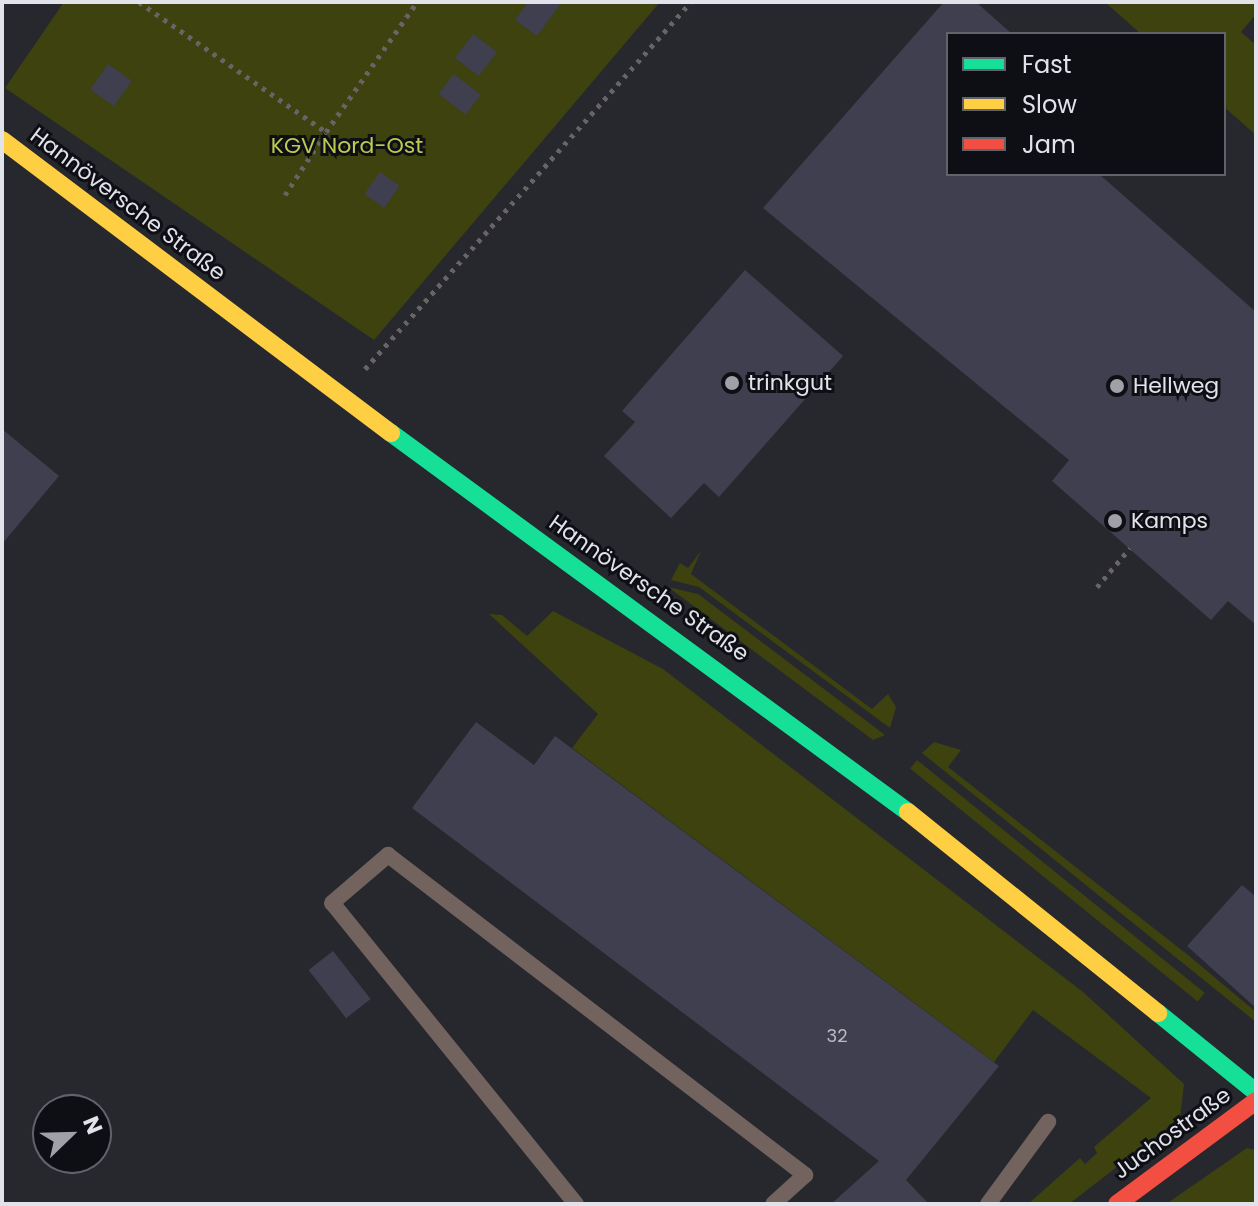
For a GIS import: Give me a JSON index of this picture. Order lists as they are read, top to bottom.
{
  "streets": {
    "main road": ["Hannöversche Straße", "Juchostraße"]
  },
  "parks": ["KGV Nord-Ost"],
  "places": ["trinkgut", "Hellweg", "Kamps"],
  "house_numbers": ["32"],
  "legend": ["Fast", "Slow", "Jam"],
  "north": "top right"
}
